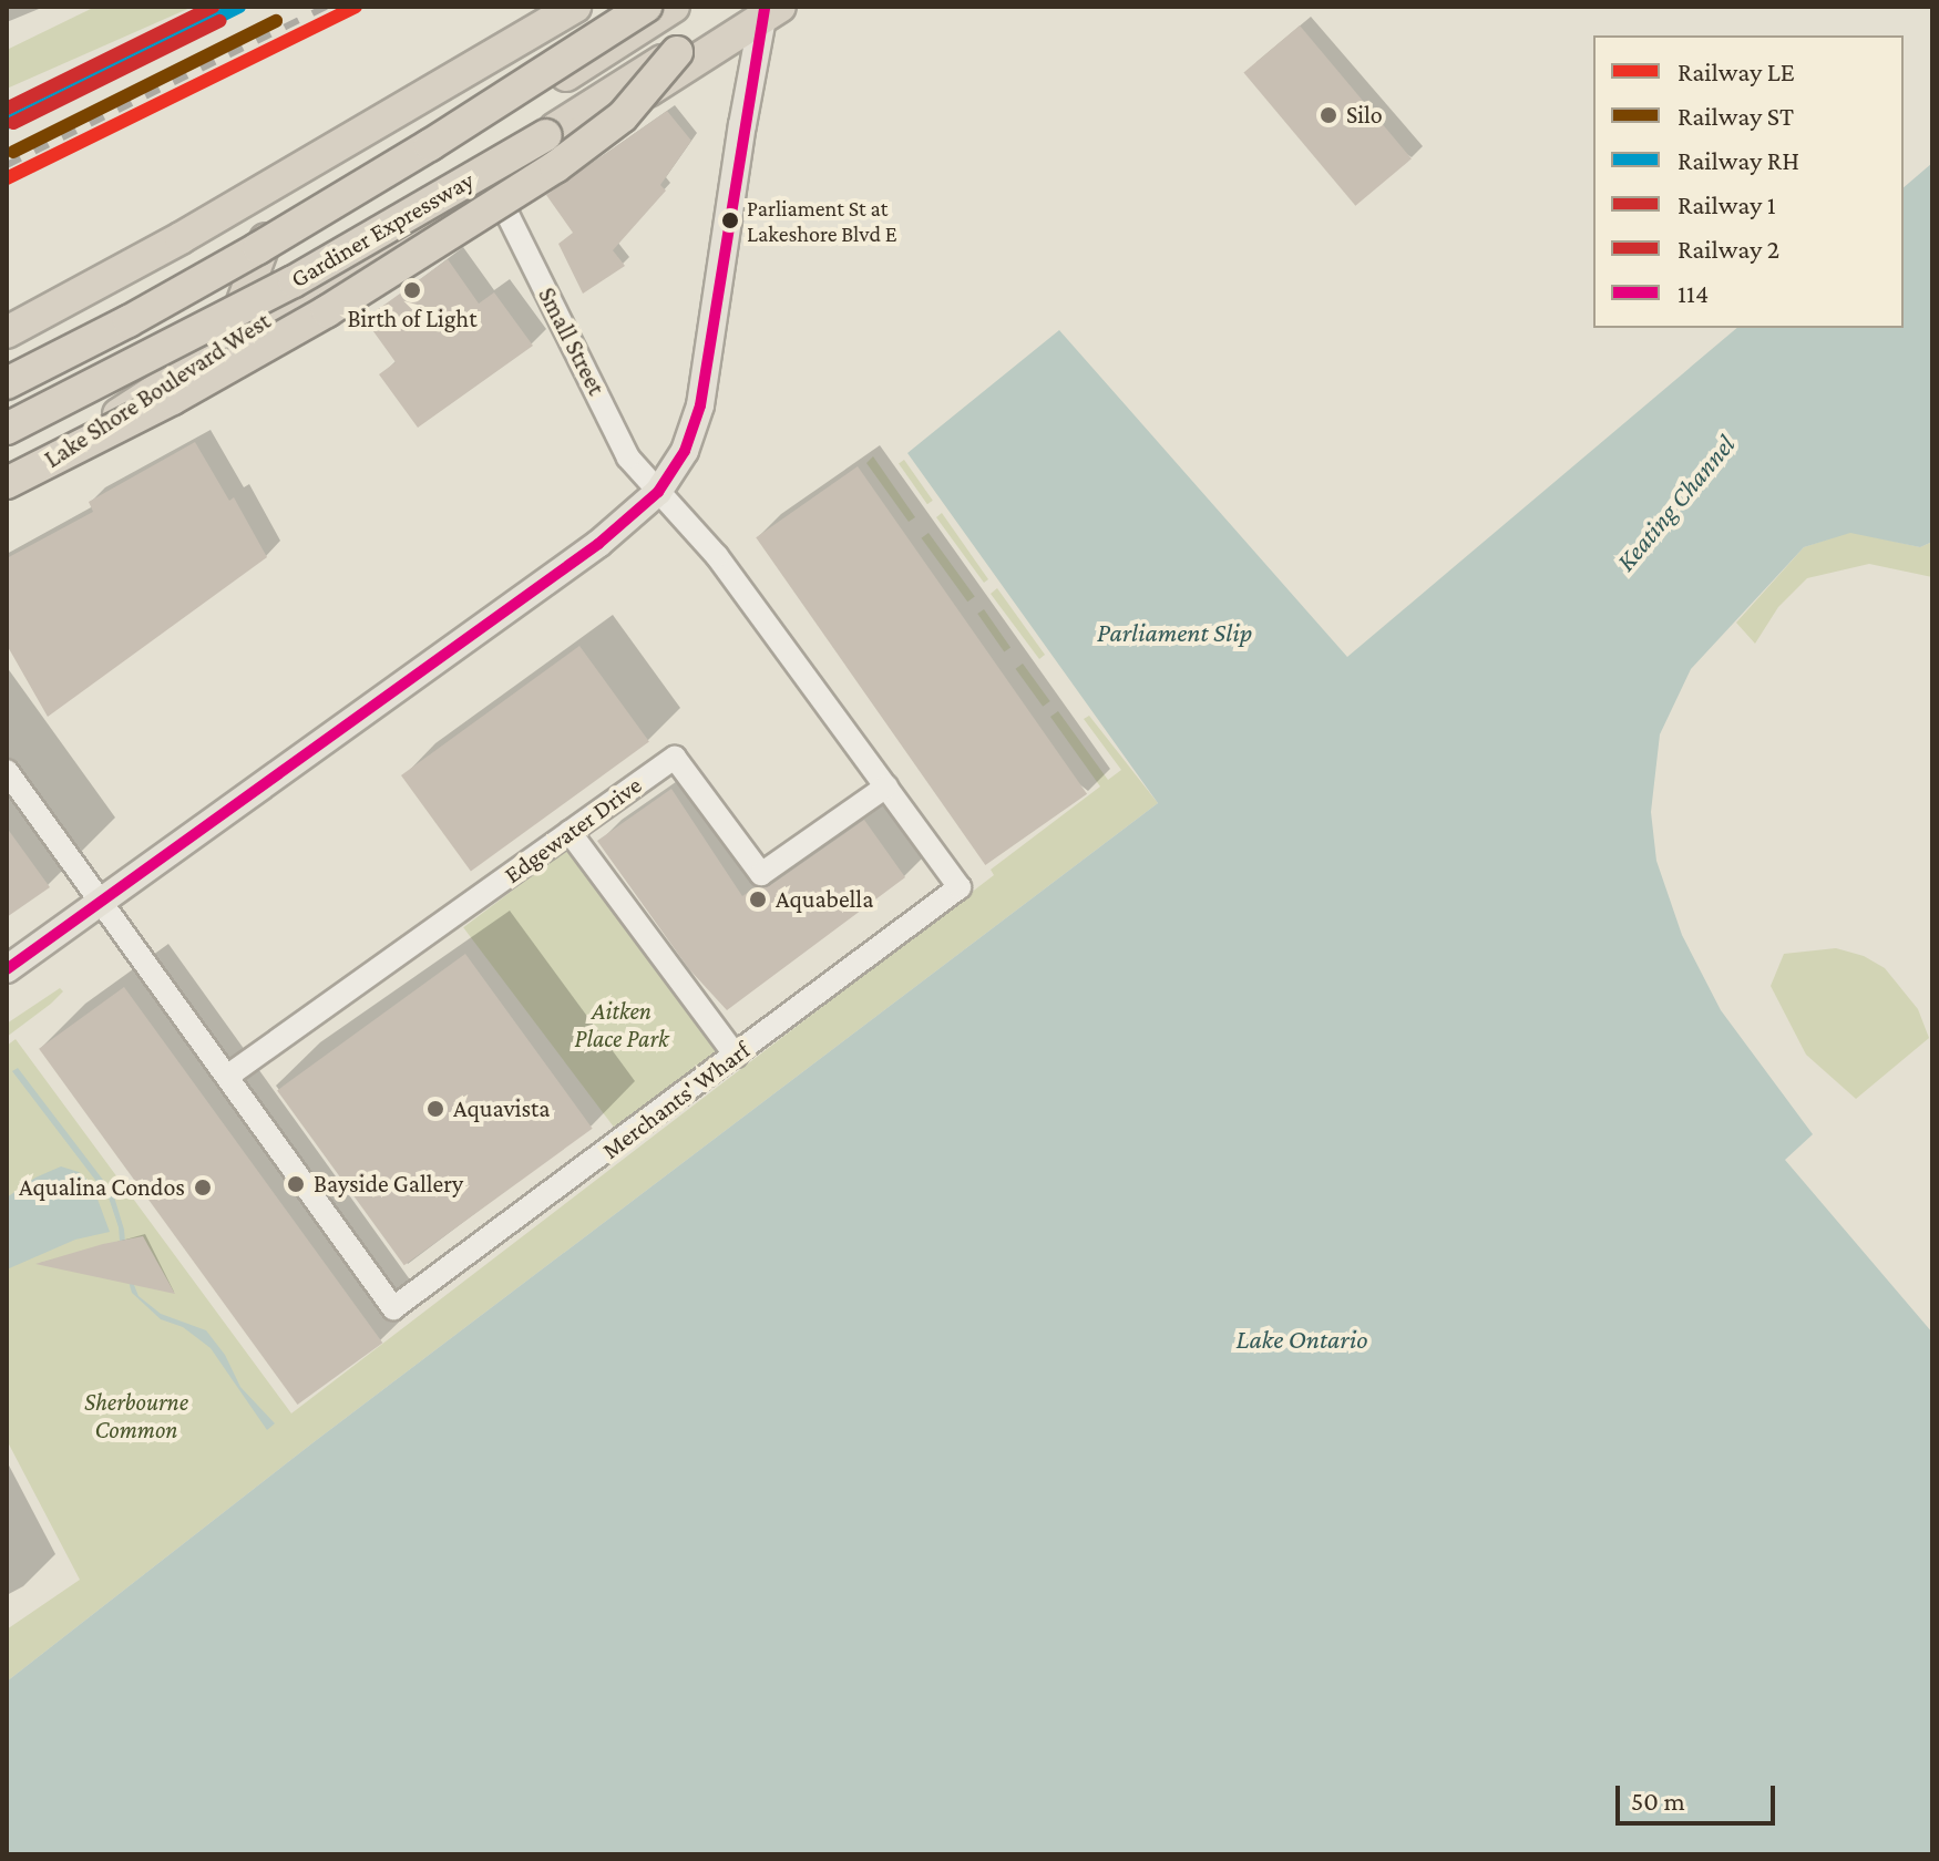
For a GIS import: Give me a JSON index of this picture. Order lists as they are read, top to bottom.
{
  "streets": {
    "highway": ["Gardiner Expressway", "Lake Shore Boulevard West"],
    "street": ["Small Street", "Edgewater Drive", "Merchants' Wharf"]
  },
  "crossings": [
    ["Gardiner Expressway", "Lake Shore Boulevard West"],
    ["Small Street", "Lake Shore Boulevard West"],
    ["Small Street", "Merchants' Wharf"],
    ["Edgewater Drive", "Merchants' Wharf"]
  ],
  "water": ["Keating Channel", "Parliament Slip", "Lake Ontario"],
  "parks": ["Aitken Place Park", "Sherbourne Common"],
  "places": [
    "Silo",
    "Parliament St at Lakeshore Blvd E",
    "Birth of Light",
    "Aquabella",
    "Aquavista",
    "Bayside Gallery",
    "Aqualina Condos"
  ],
  "lines": [
    "rail line LE",
    "rail line RH",
    "rail line 1",
    "transit line 114",
    "rail line ST",
    "rail line 2"
  ],
  "legend": [
    "Railway LE",
    "Railway ST",
    "Railway RH",
    "Railway 1",
    "Railway 2",
    "114"
  ],
  "scale_bar": "50 m"
}
